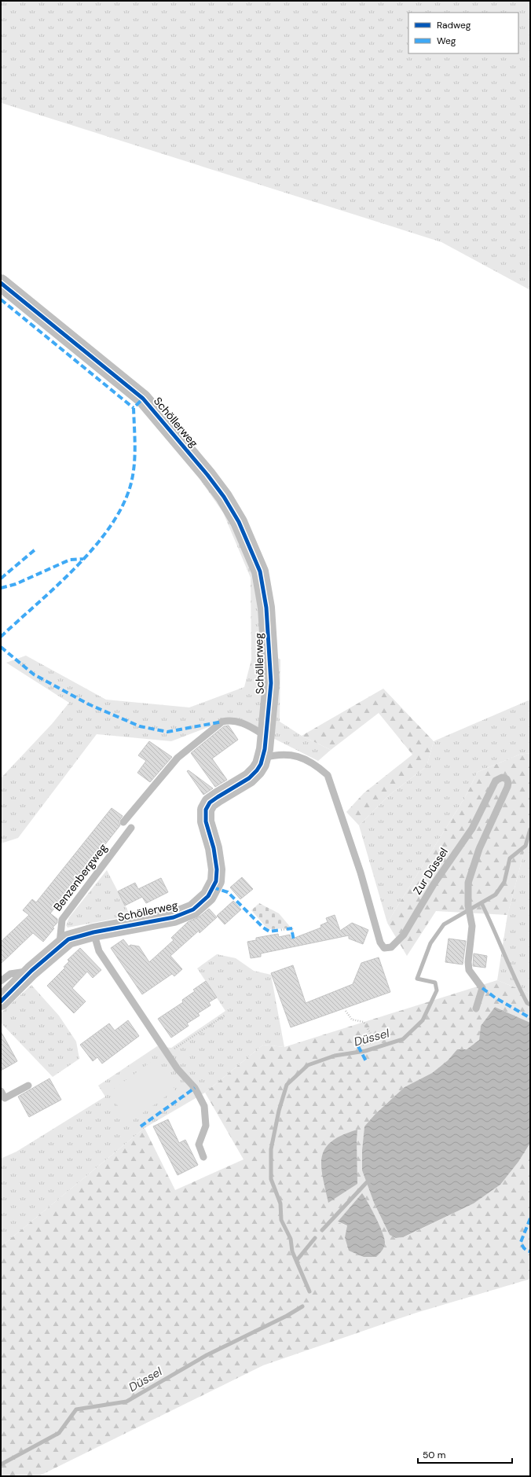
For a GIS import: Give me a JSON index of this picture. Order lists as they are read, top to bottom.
{
  "streets": {
    "street": ["Schöllerweg"],
    "lane": ["Zur Düssel", "Benzenbergweg"]
  },
  "crossings": [
    ["Schöllerweg", "Zur Düssel"],
    ["Schöllerweg", "Benzenbergweg"]
  ],
  "water": ["Düssel"],
  "legend": ["Radweg", "Weg"],
  "scale_bar": "50 m"
}
